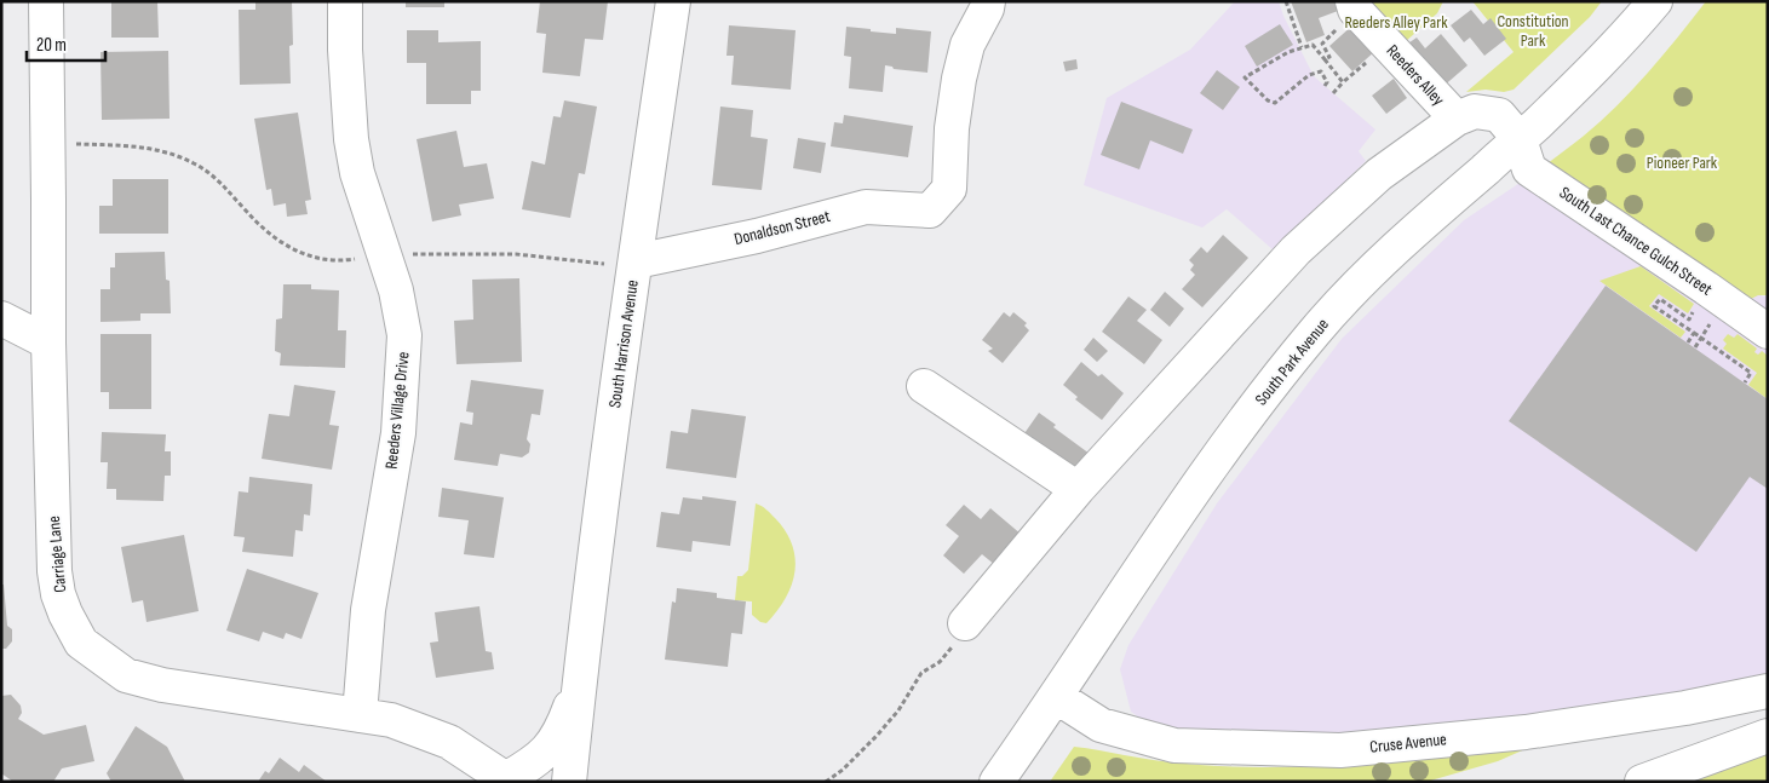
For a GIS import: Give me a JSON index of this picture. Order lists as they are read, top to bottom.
{
  "streets": {
    "street": [
      "Reeders Alley",
      "Donaldson Street",
      "South Last Chance Gulch Street",
      "South Harrison Avenue",
      "South Park Avenue",
      "Reeders Village Drive",
      "Carriage Lane",
      "Cruse Avenue"
    ]
  },
  "crossings": [
    ["Reeders Alley", "South Last Chance Gulch Street"],
    ["Reeders Alley", "South Park Avenue"],
    ["Donaldson Street", "South Harrison Avenue"],
    ["South Last Chance Gulch Street", "South Park Avenue"],
    ["South Harrison Avenue", "Carriage Lane"],
    ["South Park Avenue", "Cruse Avenue"],
    ["Reeders Village Drive", "Carriage Lane"]
  ],
  "parks": ["Constitution Park", "Reeders Alley Park", "Pioneer Park"],
  "scale_bar": "20 m"
}
